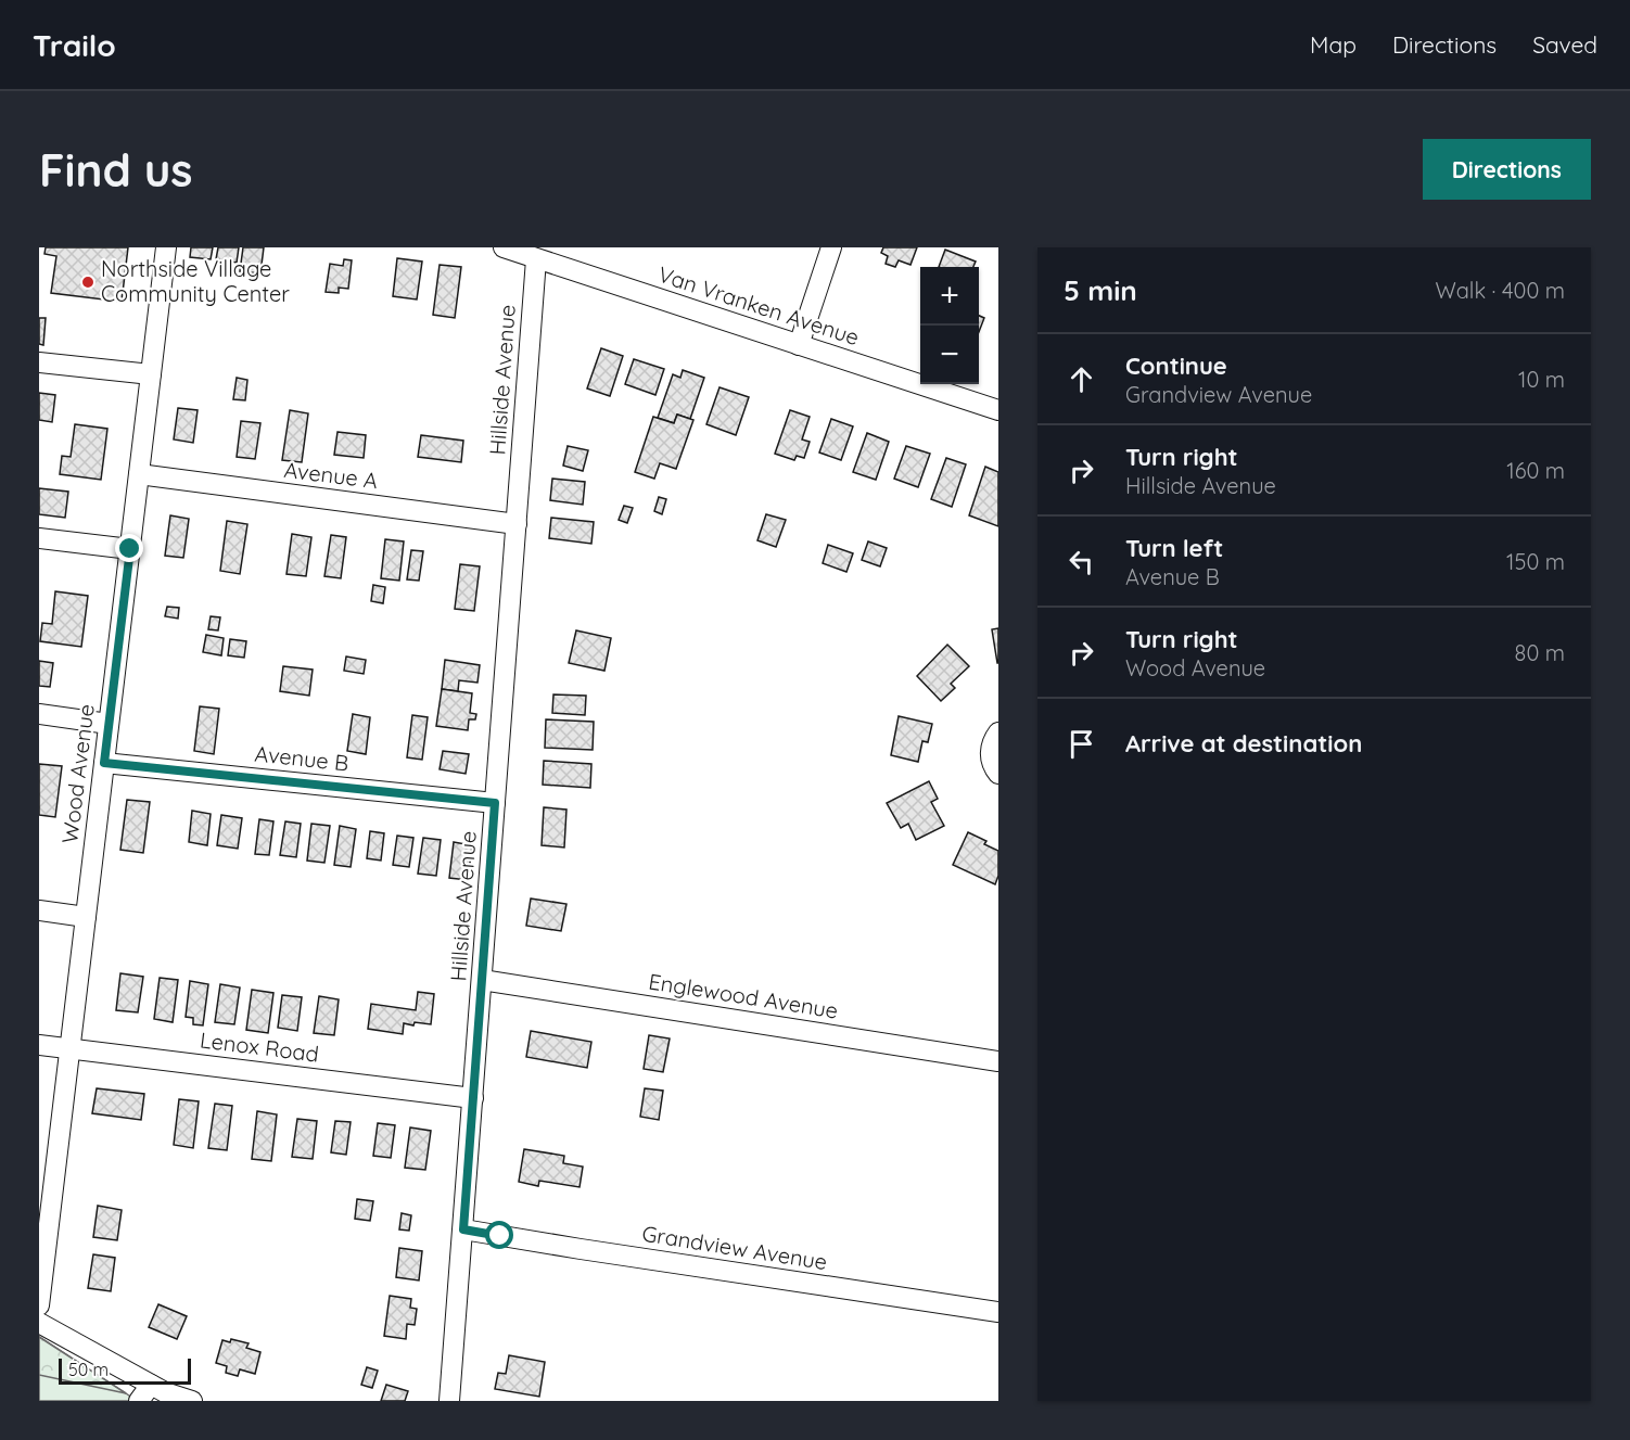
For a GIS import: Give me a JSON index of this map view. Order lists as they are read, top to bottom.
{
  "streets": {
    "street": [
      "Van Vranken Avenue",
      "Hillside Avenue",
      "Avenue A",
      "Avenue B",
      "Wood Avenue",
      "Englewood Avenue",
      "Lenox Road",
      "Grandview Avenue"
    ]
  },
  "crossings": [
    ["Van Vranken Avenue", "Hillside Avenue"],
    ["Hillside Avenue", "Avenue A"],
    ["Hillside Avenue", "Avenue B"],
    ["Hillside Avenue", "Englewood Avenue"],
    ["Hillside Avenue", "Lenox Road"],
    ["Hillside Avenue", "Grandview Avenue"],
    ["Avenue A", "Wood Avenue"],
    ["Avenue B", "Wood Avenue"],
    ["Wood Avenue", "Lenox Road"]
  ],
  "places": ["Northside Village Community Center"],
  "scale_bar": "50 m",
  "page": {
    "header": "Trailo",
    "nav": ["Map", "Directions", "Saved"],
    "buttons": "Directions",
    "title": "Find us",
    "heading": ["5 min", "Walk · 400 m"],
    "map_buttons": ["+", "−"],
    "list": [
      ["Continue", "Grandview Avenue", "10 m"],
      ["Turn right", "Hillside Avenue", "160 m"],
      ["Turn left", "Avenue B", "150 m"],
      ["Turn right", "Wood Avenue", "80 m"],
      "Arrive at destination"
    ],
    "scale": "50 m"
  }
}
